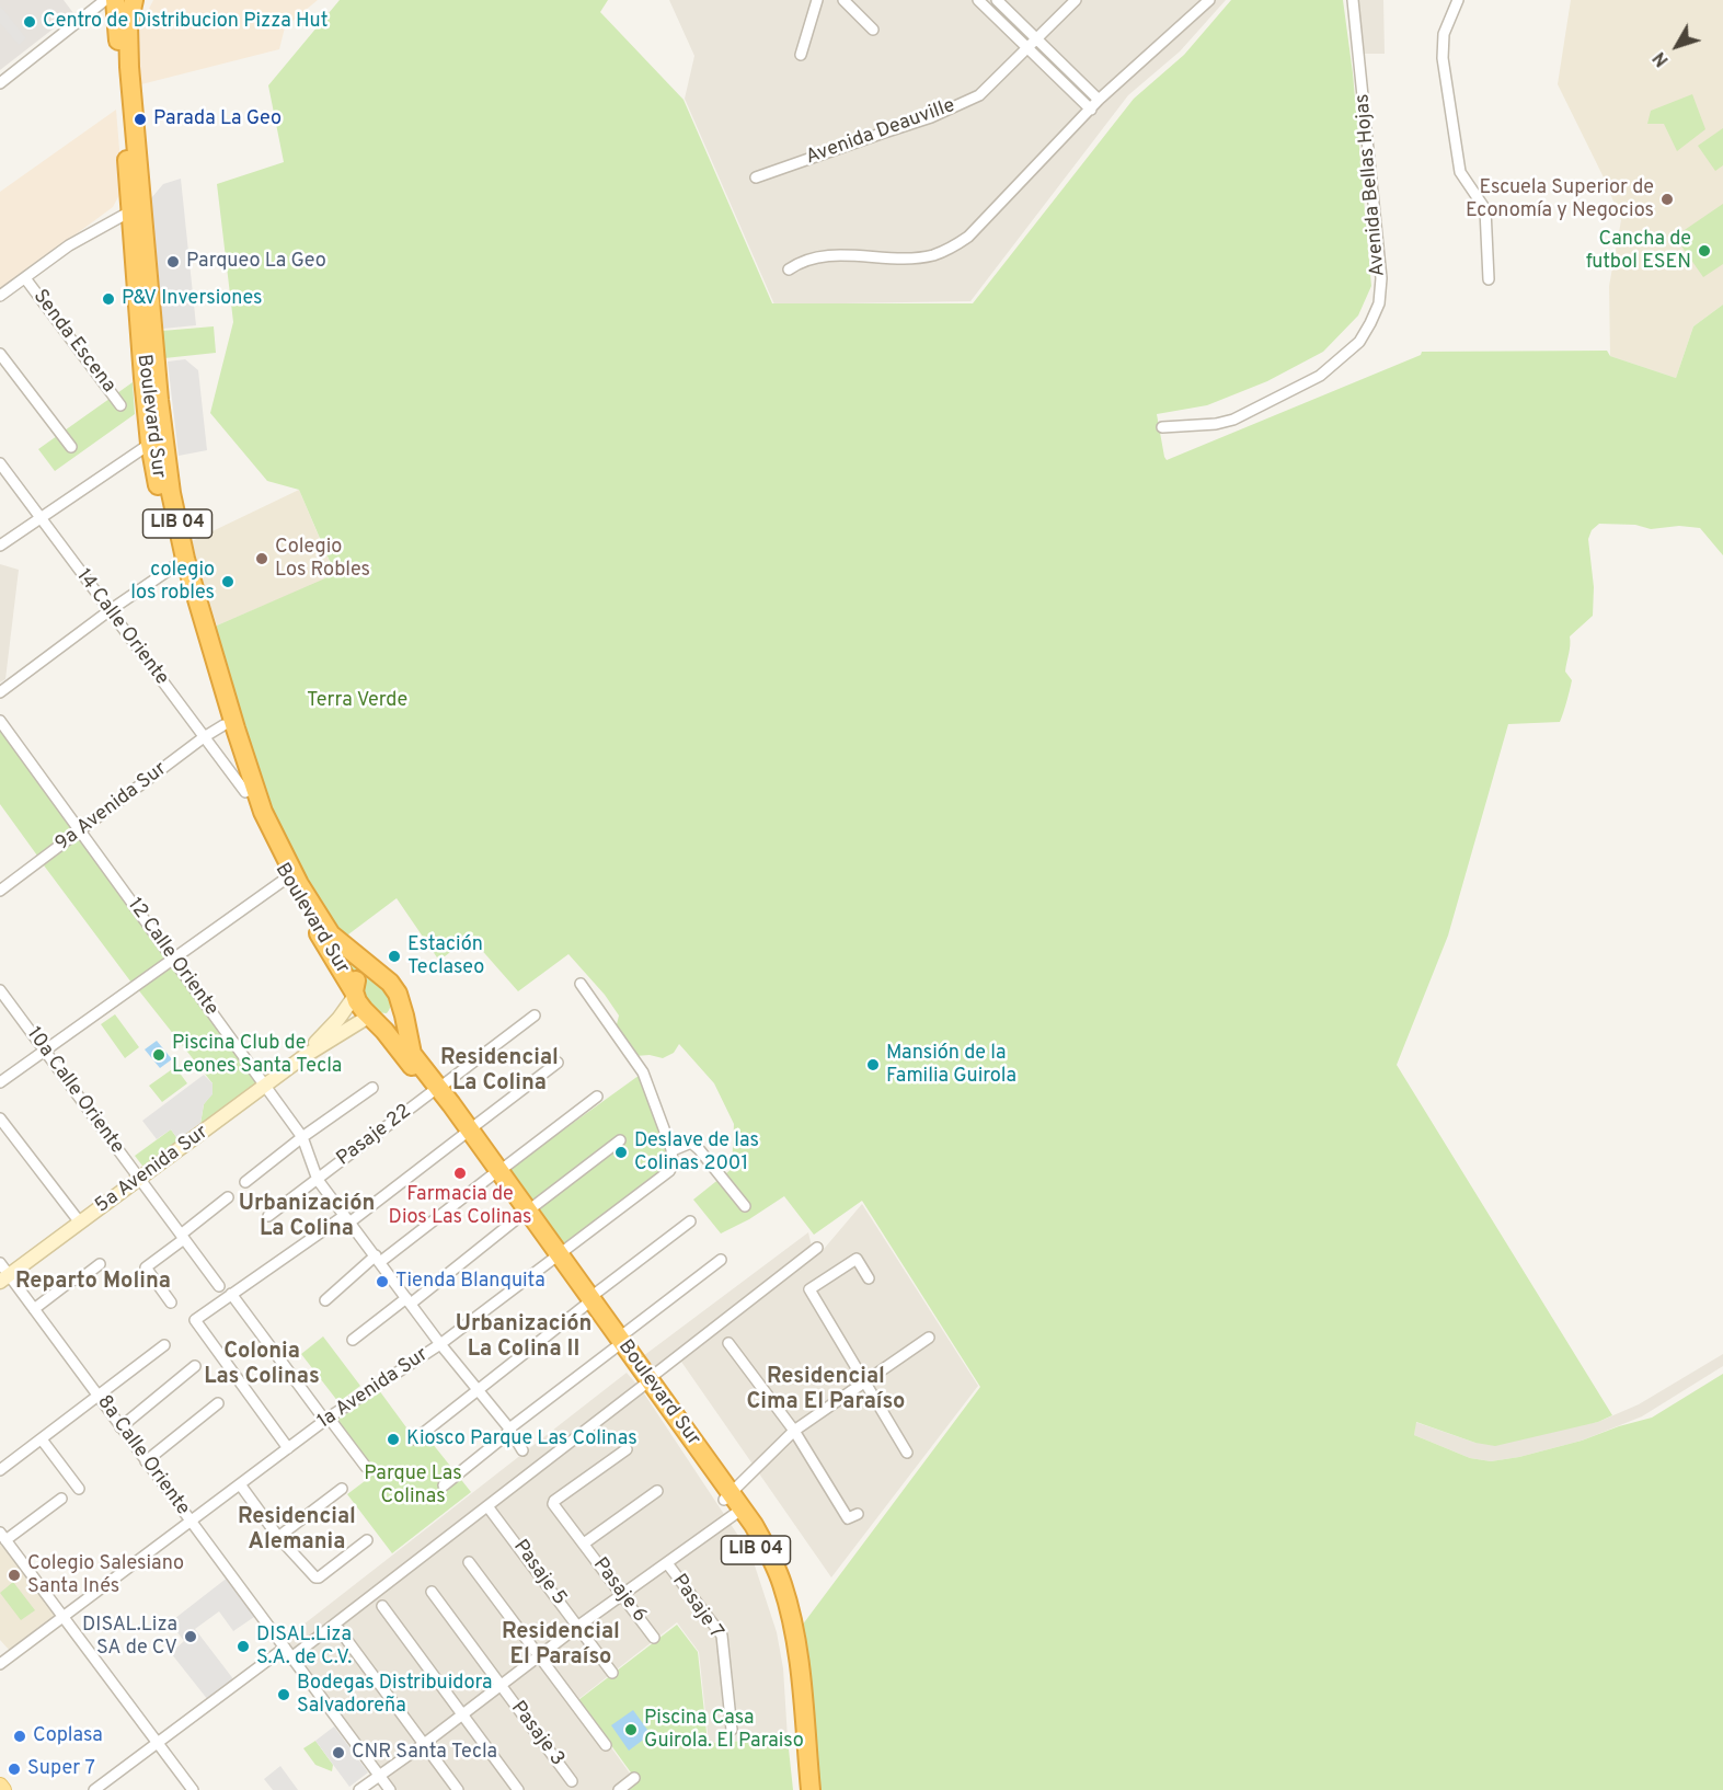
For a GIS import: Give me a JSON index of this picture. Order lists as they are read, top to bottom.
{
  "streets": {
    "highway": ["Boulevard Sur", "LIB 04"],
    "street": [
      "Avenida Deauville",
      "Avenida Bellas Hojas",
      "Senda Escena",
      "14 Calle Oriente",
      "9a Avenida Sur",
      "12 Calle Oriente",
      "10a Calle Oriente",
      "Pasaje 22",
      "5a Avenida Sur",
      "1a Avenida Sur",
      "8a Calle Oriente",
      "Pasaje 5",
      "Pasaje 6",
      "Pasaje 7",
      "Pasaje 3"
    ]
  },
  "crossings": [
    ["Boulevard Sur", "LIB 04"],
    ["Boulevard Sur", "14 Calle Oriente"],
    ["Boulevard Sur", "9a Avenida Sur"],
    ["Boulevard Sur", "Pasaje 22"],
    ["Boulevard Sur", "5a Avenida Sur"],
    ["Boulevard Sur", "1a Avenida Sur"],
    ["LIB 04", "5a Avenida Sur"],
    ["14 Calle Oriente", "9a Avenida Sur"],
    ["9a Avenida Sur", "12 Calle Oriente"],
    ["12 Calle Oriente", "Pasaje 22"],
    ["12 Calle Oriente", "5a Avenida Sur"],
    ["12 Calle Oriente", "1a Avenida Sur"],
    ["10a Calle Oriente", "5a Avenida Sur"],
    ["5a Avenida Sur", "8a Calle Oriente"],
    ["1a Avenida Sur", "8a Calle Oriente"]
  ],
  "districts": [
    "Residencial La Colina",
    "Urbanización La Colina",
    "Reparto Molina",
    "Urbanización La Colina II",
    "Colonia Las Colinas",
    "Residencial Cima El Paraíso",
    "Residencial Alemania",
    "Residencial El Paraíso"
  ],
  "parks": ["Terra Verde", "Parque Las Colinas"],
  "places": [
    "Centro de Distribucion Pizza Hut",
    "Parada La Geo",
    "Escuela Superior de Economía y Negocios",
    "Cancha de futbol ESEN",
    "Parqueo La Geo",
    "P&V Inversiones",
    "Colegio Los Robles",
    "colegio los robles",
    "Estación Teclaseo",
    "Piscina Club de Leones Santa Tecla",
    "Mansión de la Familia Guirola",
    "Deslave de las Colinas 2001",
    "Farmacia de Dios Las Colinas",
    "Tienda Blanquita",
    "Kiosco Parque Las Colinas",
    "Colegio Salesiano Santa Inés",
    "DISAL.Liza SA de CV",
    "DISAL.Liza S.A. de C.V.",
    "Bodegas Distribuidora Salvadoreña",
    "Piscina Casa Guirola. El Paraiso",
    "Coplasa",
    "CNR Santa Tecla",
    "Super 7"
  ],
  "north": "bottom left"
}
